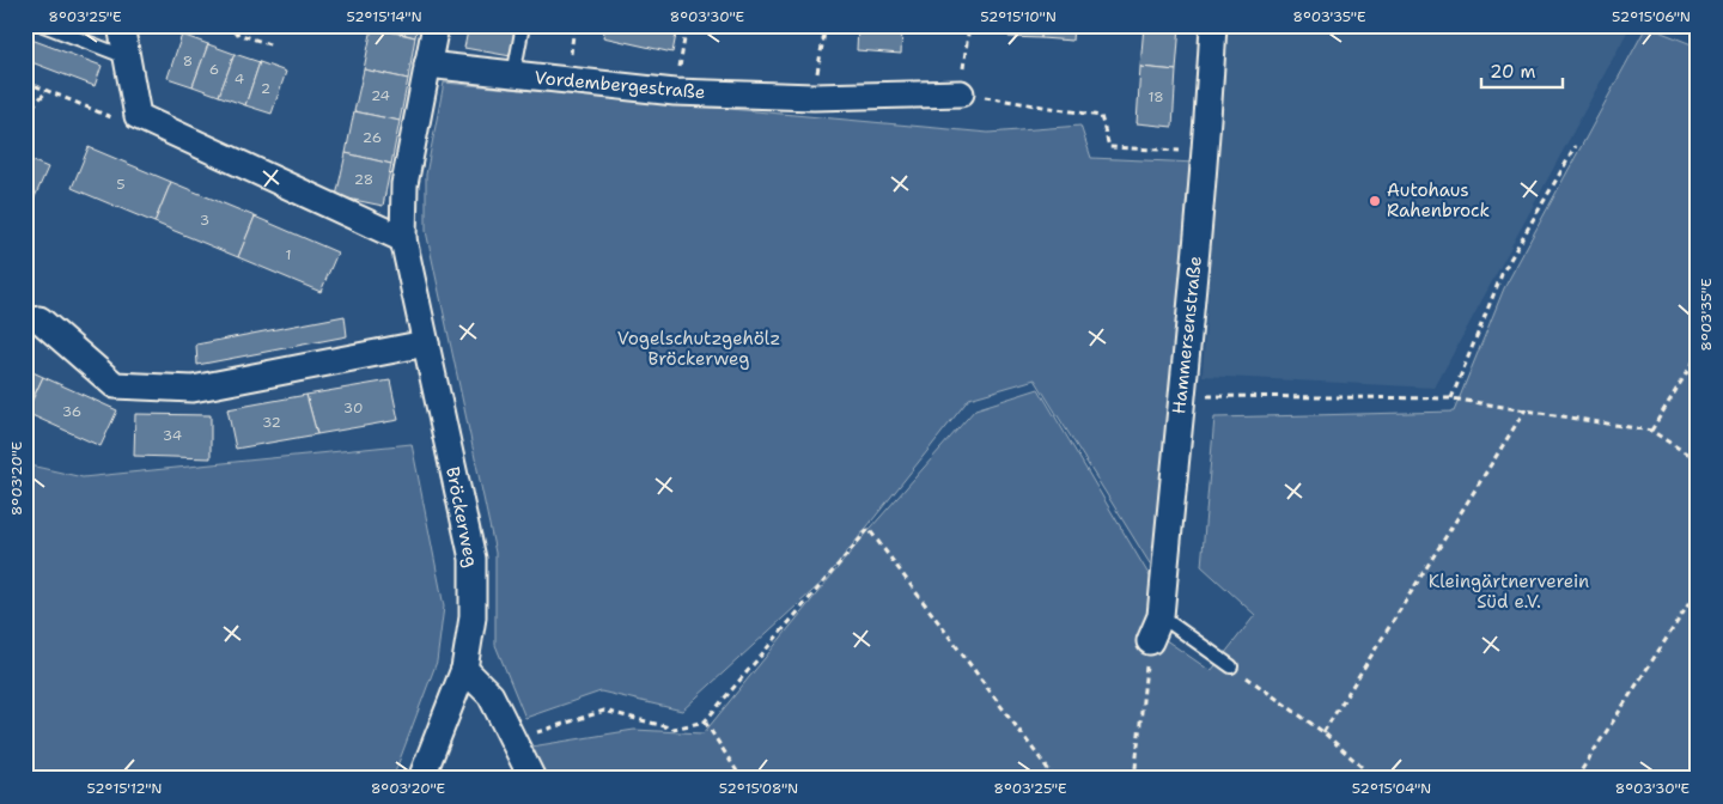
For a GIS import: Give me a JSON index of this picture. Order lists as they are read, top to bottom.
{
  "streets": {
    "street": ["Vordembergestraße", "Hammersenstraße", "Bröckerweg"]
  },
  "crossings": [
    ["Vordembergestraße", "Bröckerweg"]
  ],
  "parks": ["Vogelschutzgehölz Bröckerweg", "Kleingärtnerverein Süd e.V."],
  "places": ["Autohaus Rahenbrock"],
  "house_numbers": [
    "8",
    "6",
    "4",
    "2",
    "24",
    "18",
    "26",
    "28",
    "5",
    "3",
    "1",
    "30",
    "36",
    "32",
    "34"
  ],
  "scale_bar": "20 m",
  "coordinates": [
    "8°03'25\"E",
    "52°15'14\"N",
    "8°03'30\"E",
    "52°15'10\"N",
    "8°03'35\"E",
    "52°15'06\"N",
    "8°03'20\"E",
    "52°15'12\"N",
    "52°15'08\"N",
    "52°15'04\"N"
  ]
}
